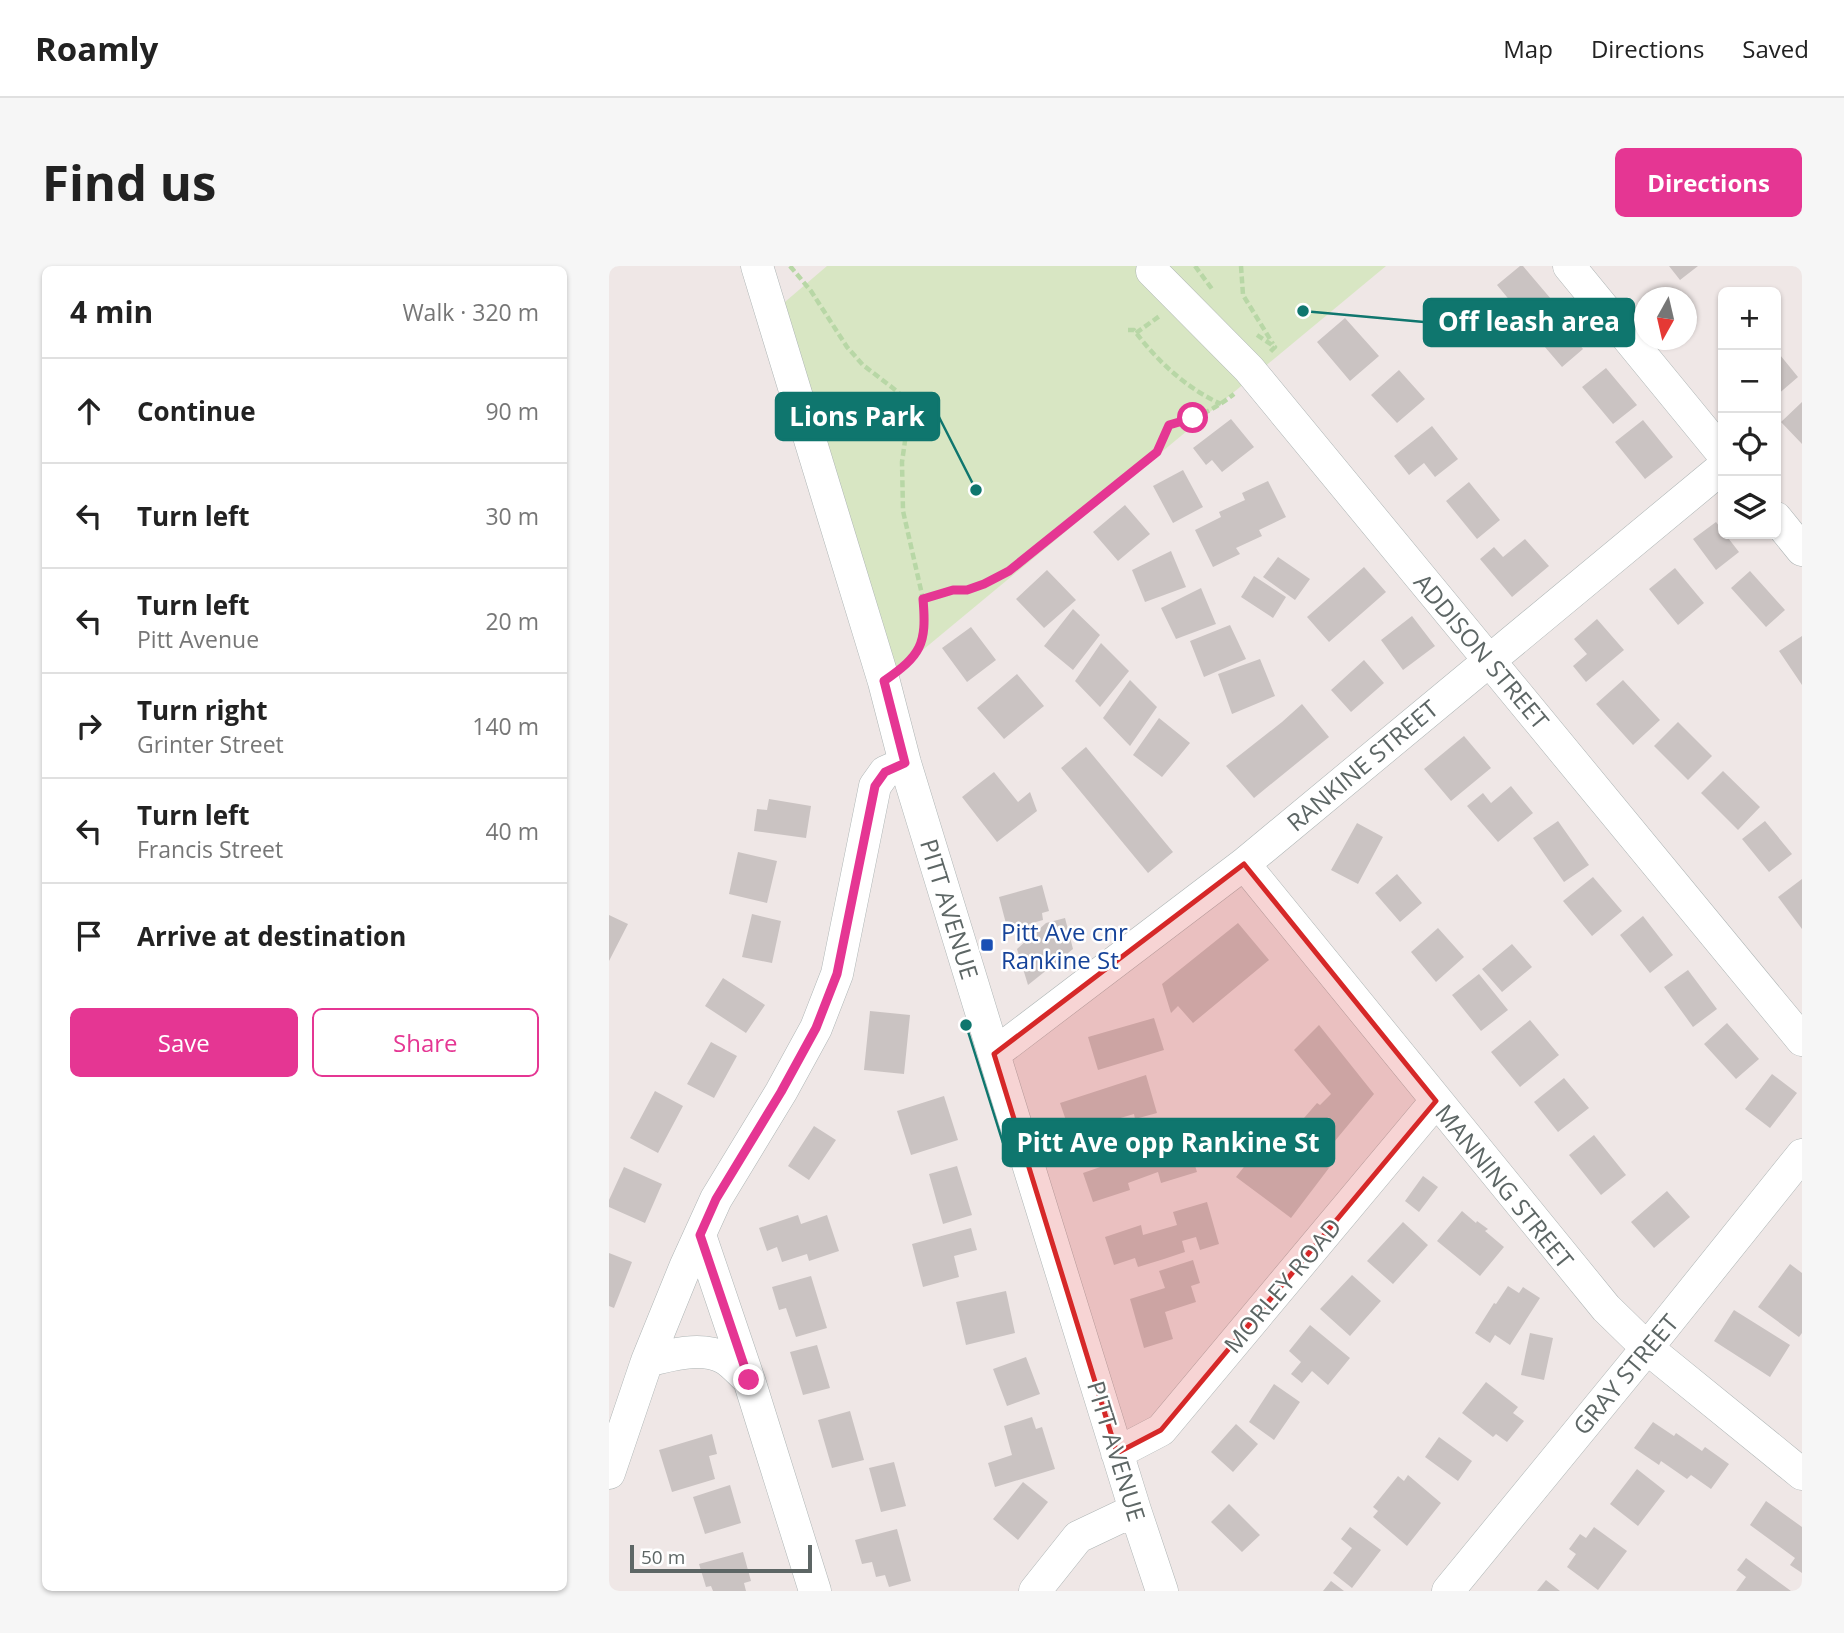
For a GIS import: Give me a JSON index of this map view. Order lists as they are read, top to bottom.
{
  "streets": {
    "street": [
      "ADDISON STREET",
      "RANKINE STREET",
      "PITT AVENUE",
      "MANNING STREET",
      "MORLEY ROAD",
      "GRAY STREET"
    ]
  },
  "crossings": [
    ["ADDISON STREET", "RANKINE STREET"],
    ["RANKINE STREET", "PITT AVENUE"],
    ["RANKINE STREET", "MANNING STREET"],
    ["PITT AVENUE", "MORLEY ROAD"],
    ["MANNING STREET", "MORLEY ROAD"],
    ["MANNING STREET", "GRAY STREET"]
  ],
  "places": {
    "other": ["Off leash area", "Lions Park", "Pitt Ave opp Rankine St"],
    "transit": ["Pitt Ave cnr Rankine St"]
  },
  "scale_bar": "50 m",
  "north": "bottom",
  "page": {
    "header": "Roamly",
    "nav": ["Map", "Directions", "Saved"],
    "buttons": [
      "Directions",
      ["Save", "Share"]
    ],
    "title": "Find us",
    "heading": ["4 min", "Walk · 320 m"],
    "map_buttons": ["+", "−"],
    "list": [
      ["Continue", "90 m"],
      ["Turn left", "30 m"],
      ["Turn left", "Pitt Avenue", "20 m"],
      ["Turn right", "Grinter Street", "140 m"],
      ["Turn left", "Francis Street", "40 m"],
      "Arrive at destination"
    ],
    "scale": "50 m"
  }
}
